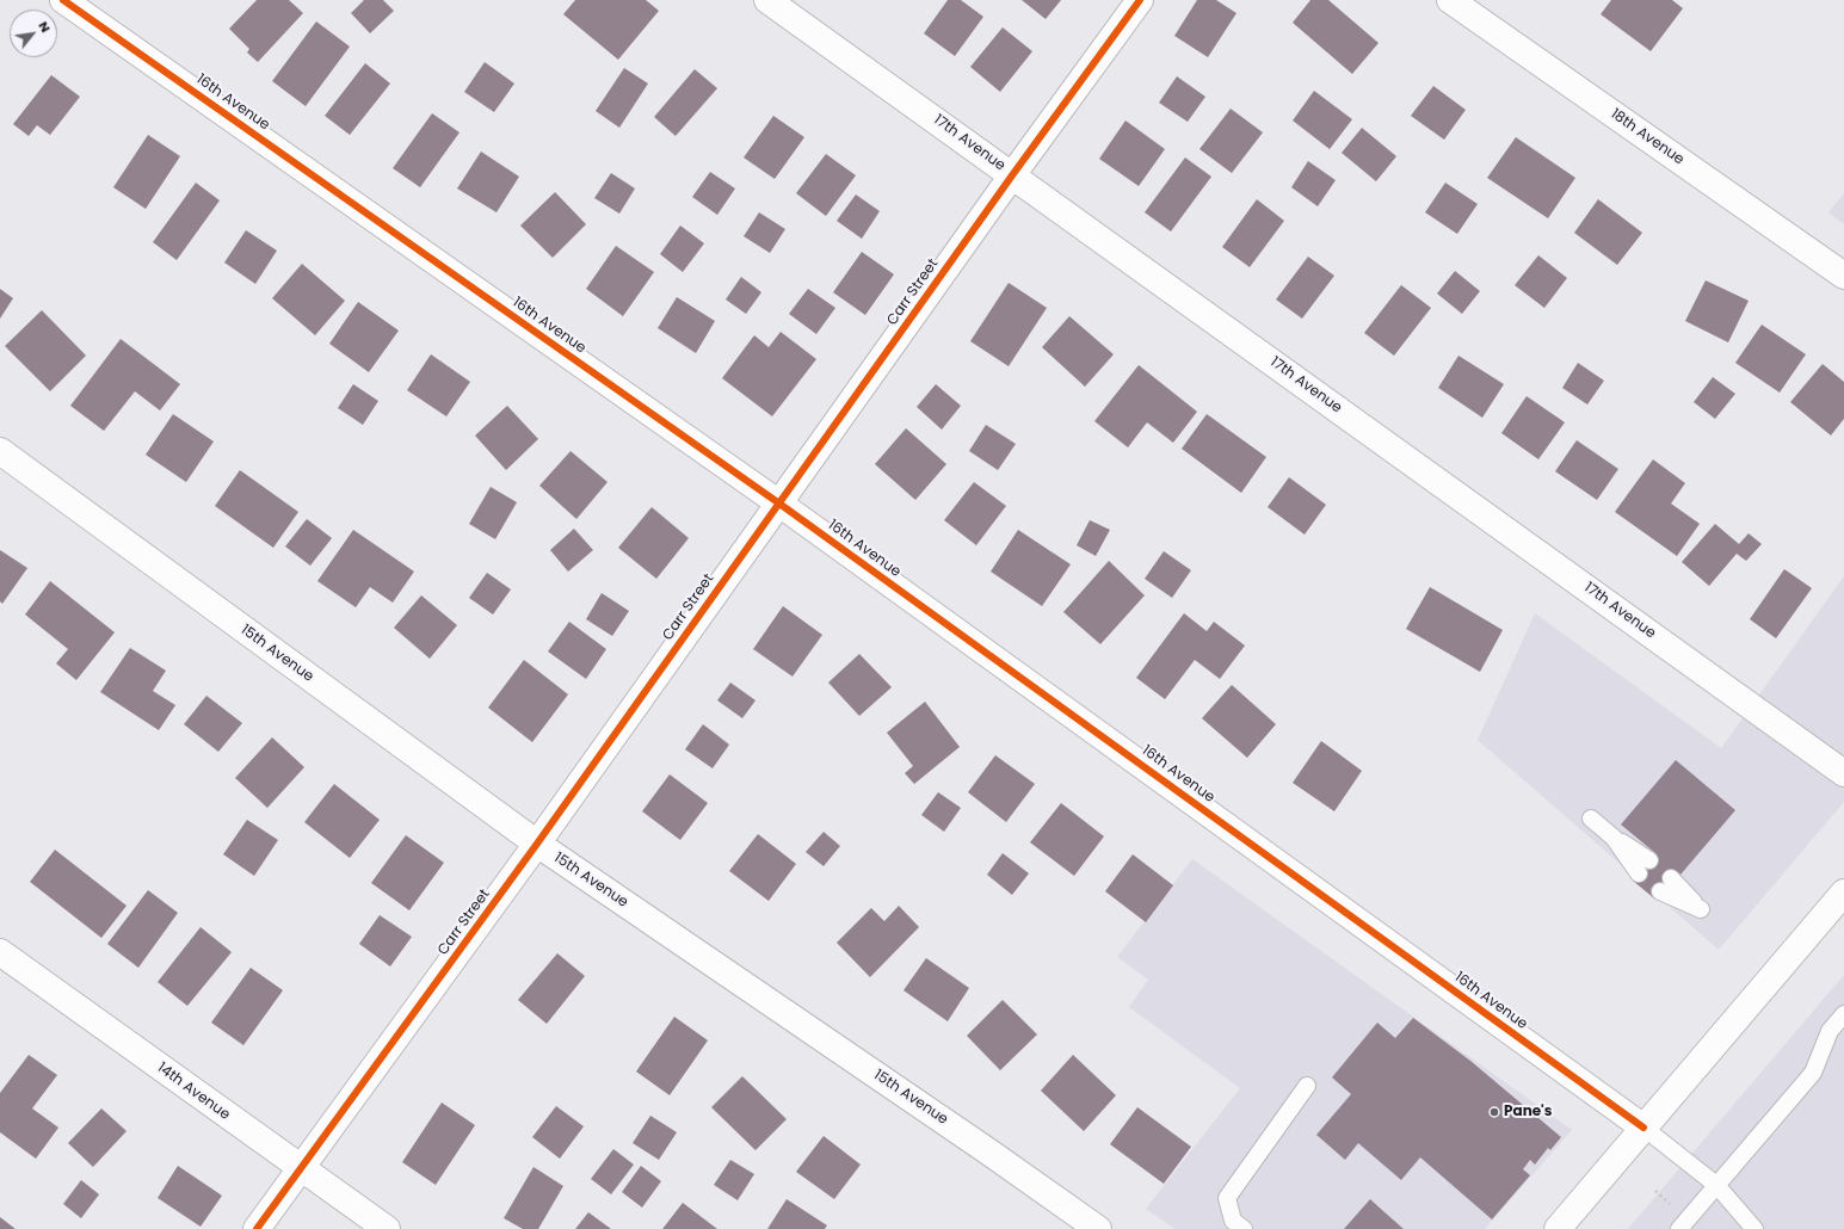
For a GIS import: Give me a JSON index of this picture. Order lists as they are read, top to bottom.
{
  "streets": {
    "street": [
      "16th Avenue",
      "18th Avenue",
      "17th Avenue",
      "Carr Street",
      "15th Avenue",
      "14th Avenue"
    ]
  },
  "crossings": [
    ["16th Avenue", "Carr Street"],
    ["17th Avenue", "Carr Street"],
    ["Carr Street", "15th Avenue"],
    ["Carr Street", "14th Avenue"]
  ],
  "places": ["Pane's"],
  "north": "top right"
}
